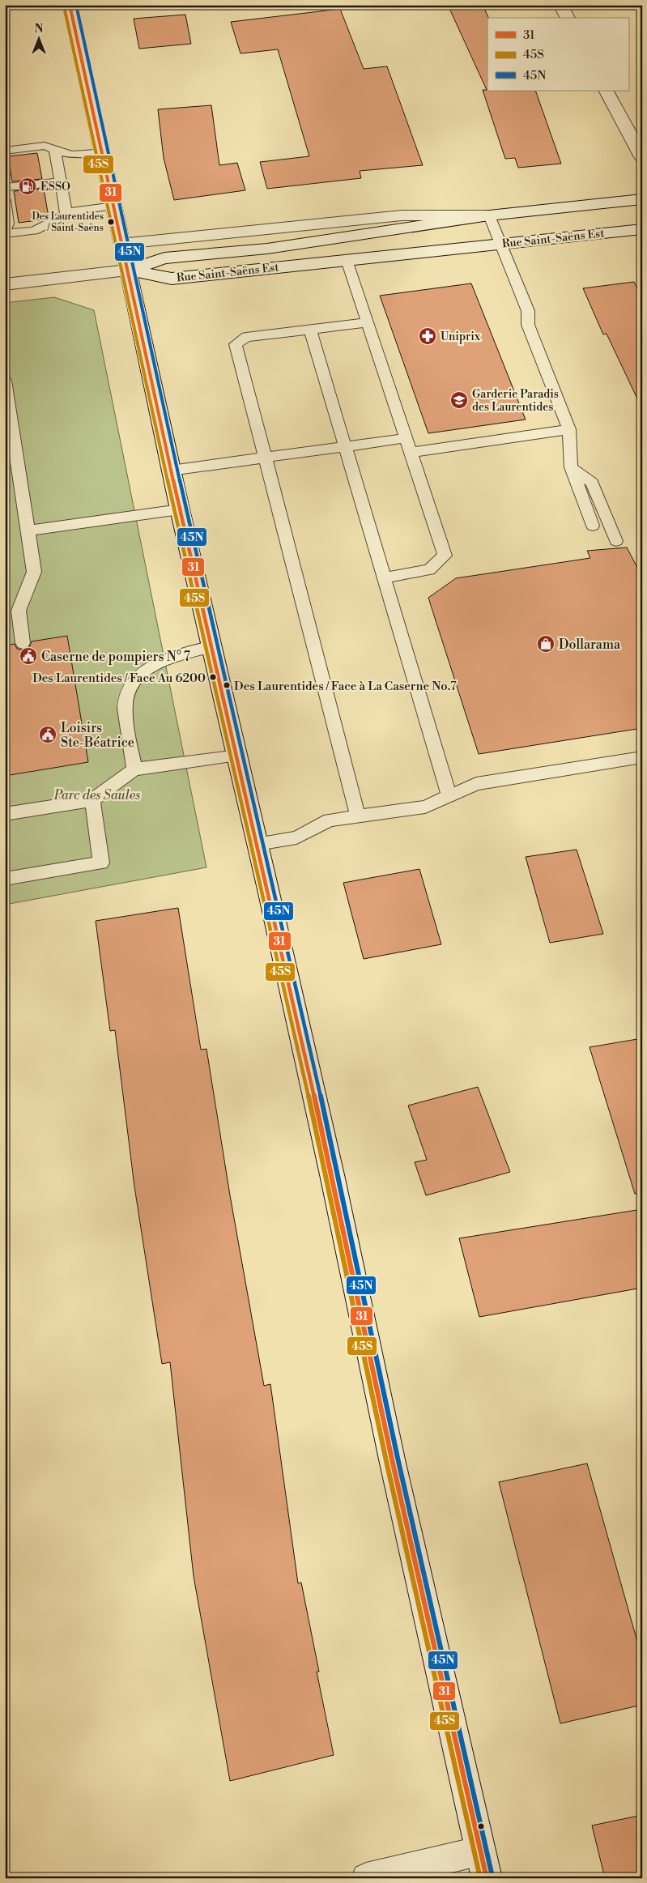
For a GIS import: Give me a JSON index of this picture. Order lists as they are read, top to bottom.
{
  "streets": {
    "main road": ["Rue Saint-Saëns Est"]
  },
  "parks": ["Parc des Saules"],
  "places": {
    "fuel station": ["ESSO"],
    "other": ["Des Laurentides / Saint-Saëns", "Des Laurentides / Face Au 6200", "Des Laurentides / Face à La Caserne No.7"],
    "pharmacy": ["Uniprix"],
    "school or university": ["Garderie Paradis des Laurentides"],
    "shop": ["Dollarama"],
    "public building": ["Caserne de pompiers N° 7", "Loisirs Ste-Béatrice"]
  },
  "lines": ["transit line 31", "transit line 45N", "transit line 45S"],
  "legend": ["31", "45S", "45N"],
  "north": "top"
}
